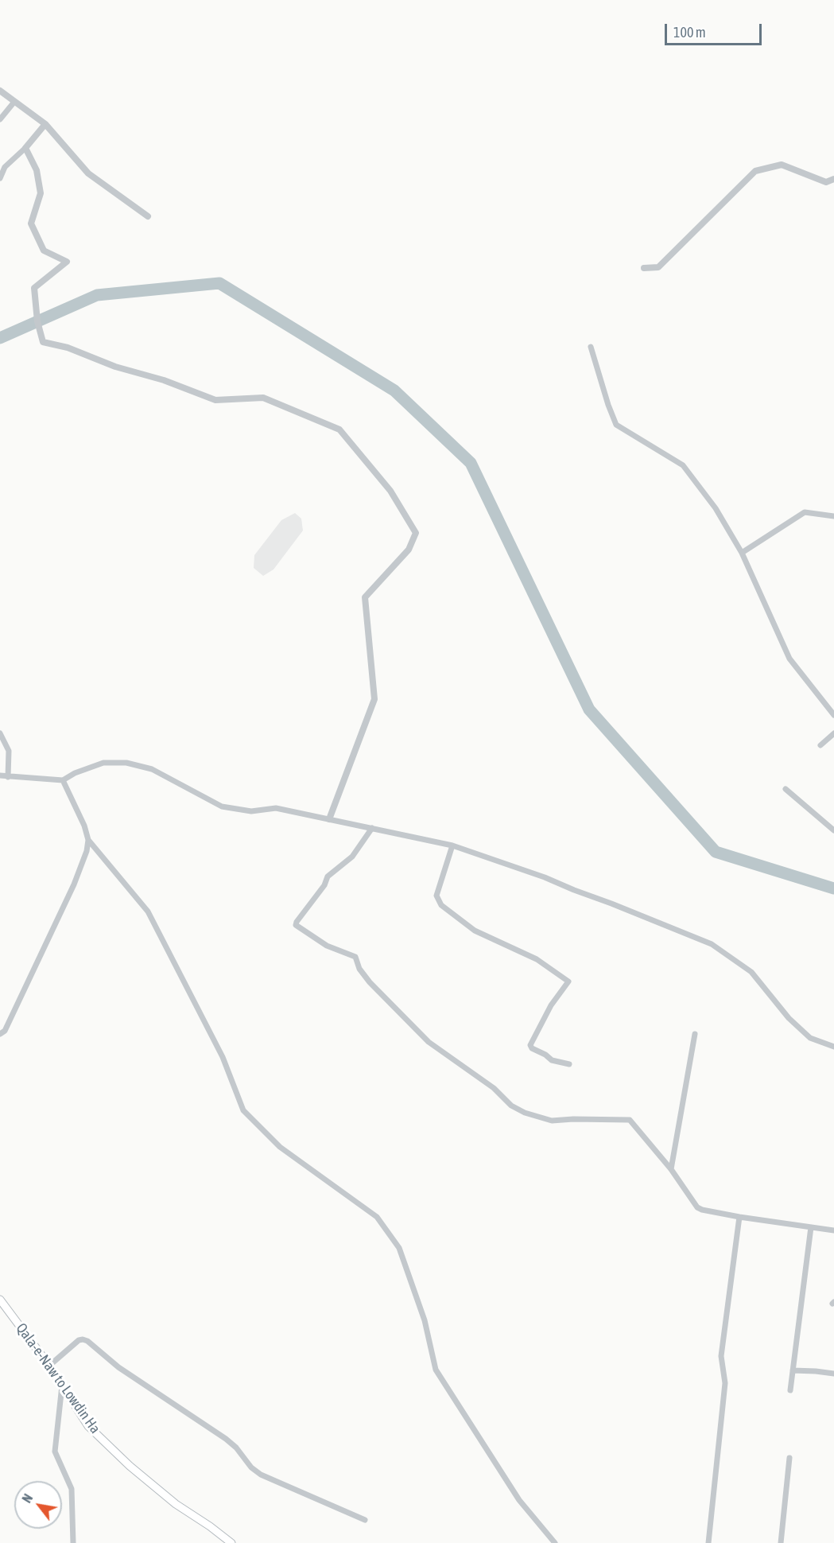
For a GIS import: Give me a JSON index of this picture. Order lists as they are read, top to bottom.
{
  "streets": {
    "main road": ["Qala-e-Naw to Lowdin Ha"]
  },
  "scale_bar": "100 m",
  "north": "top left"
}
